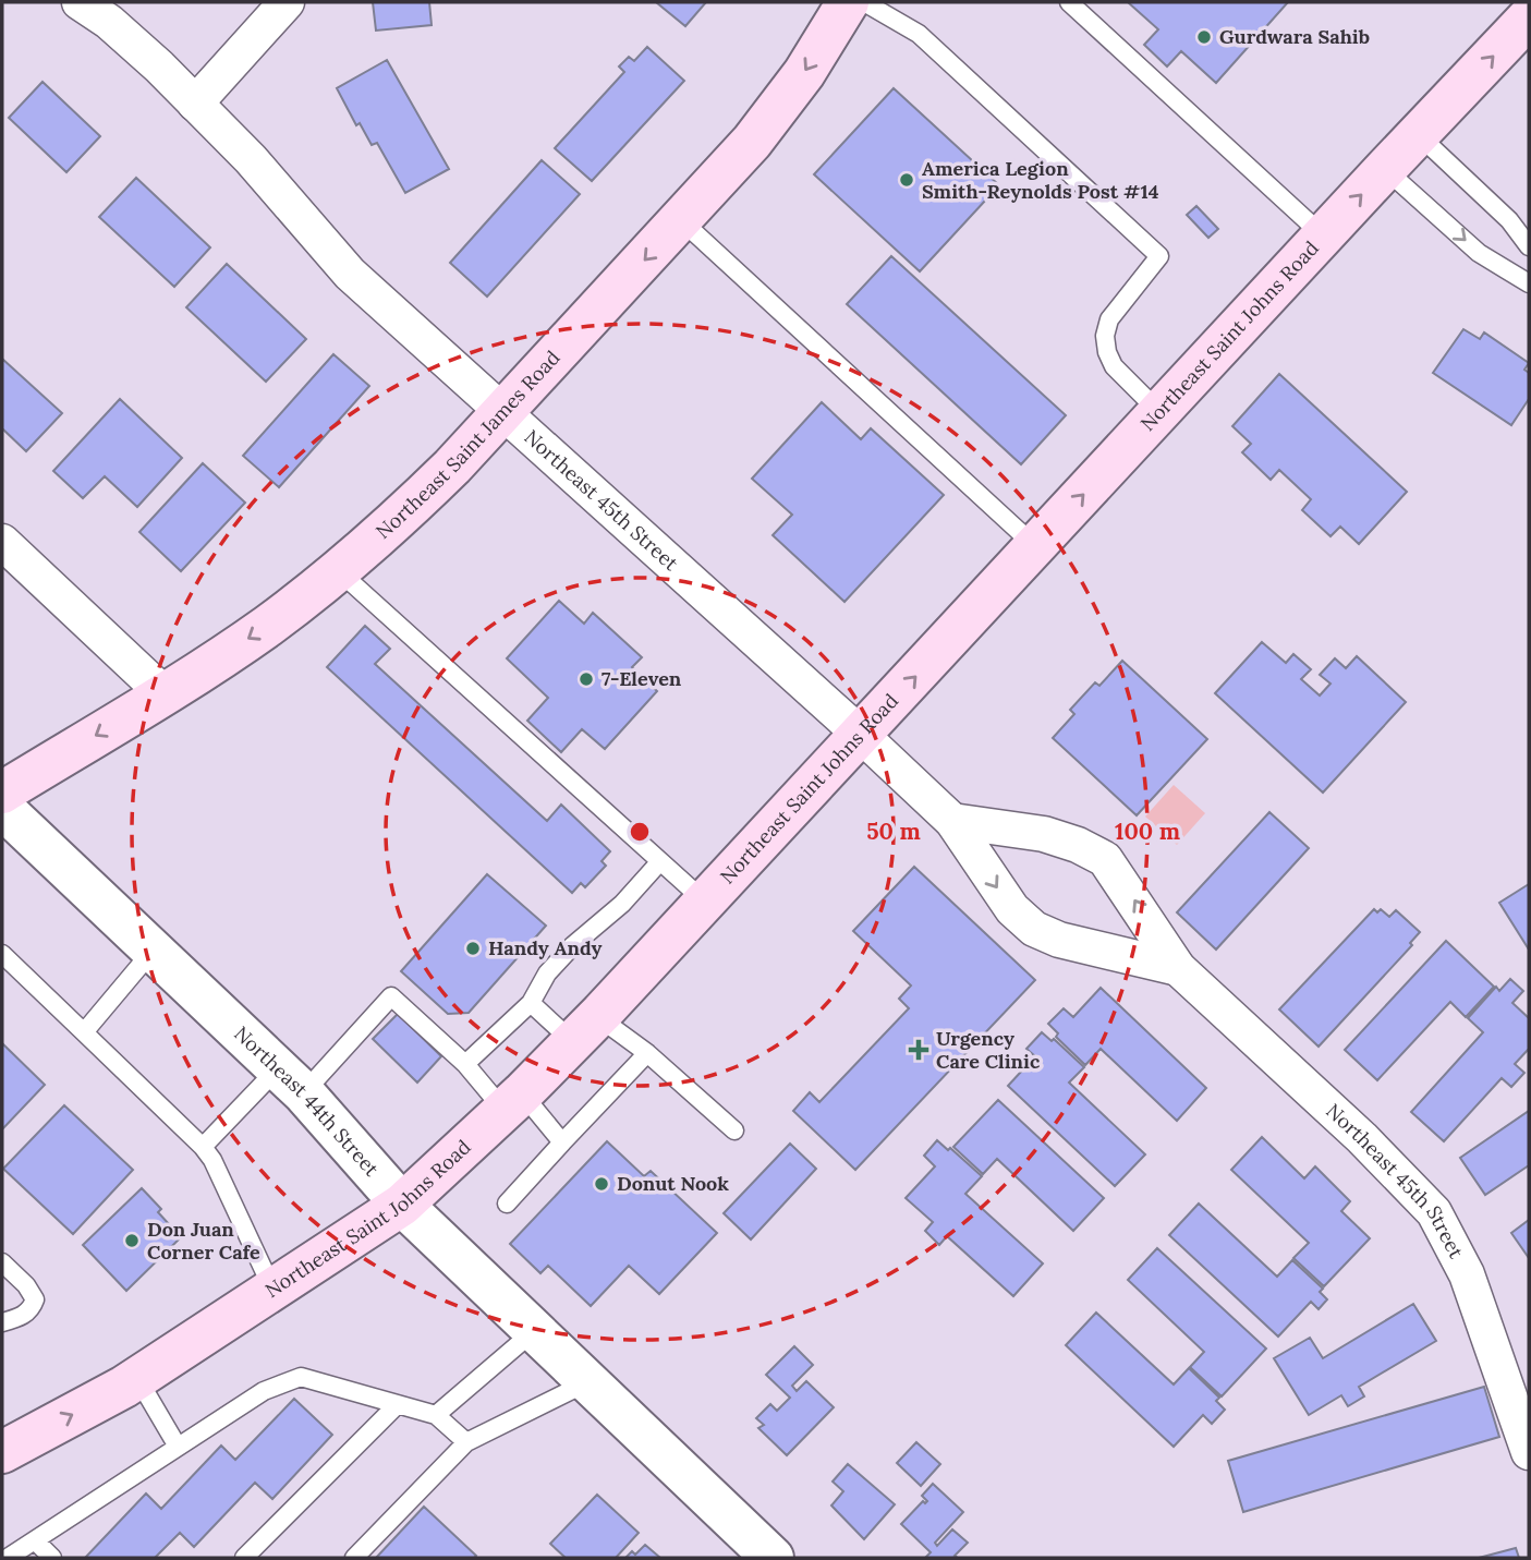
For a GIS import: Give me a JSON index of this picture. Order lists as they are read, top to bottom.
{
  "streets": {
    "main road": ["Northeast Saint Johns Road", "Northeast Saint James Road"],
    "street": ["Northeast 45th Street", "Northeast 44th Street"]
  },
  "crossings": [
    ["Northeast Saint Johns Road", "Northeast 45th Street"],
    ["Northeast Saint Johns Road", "Northeast 44th Street"],
    ["Northeast Saint James Road", "Northeast 45th Street"]
  ],
  "one_way": ["Northeast Saint Johns Road", "Northeast Saint James Road"],
  "places": {
    "other": [
      "Gurdwara Sahib",
      "America Legion Smith-Reynolds Post #14",
      "7-Eleven",
      "Handy Andy",
      "Donut Nook",
      "Don Juan Corner Cafe"
    ],
    "health": ["Urgency Care Clinic"]
  },
  "rings": ["50 m", "100 m"]
}
